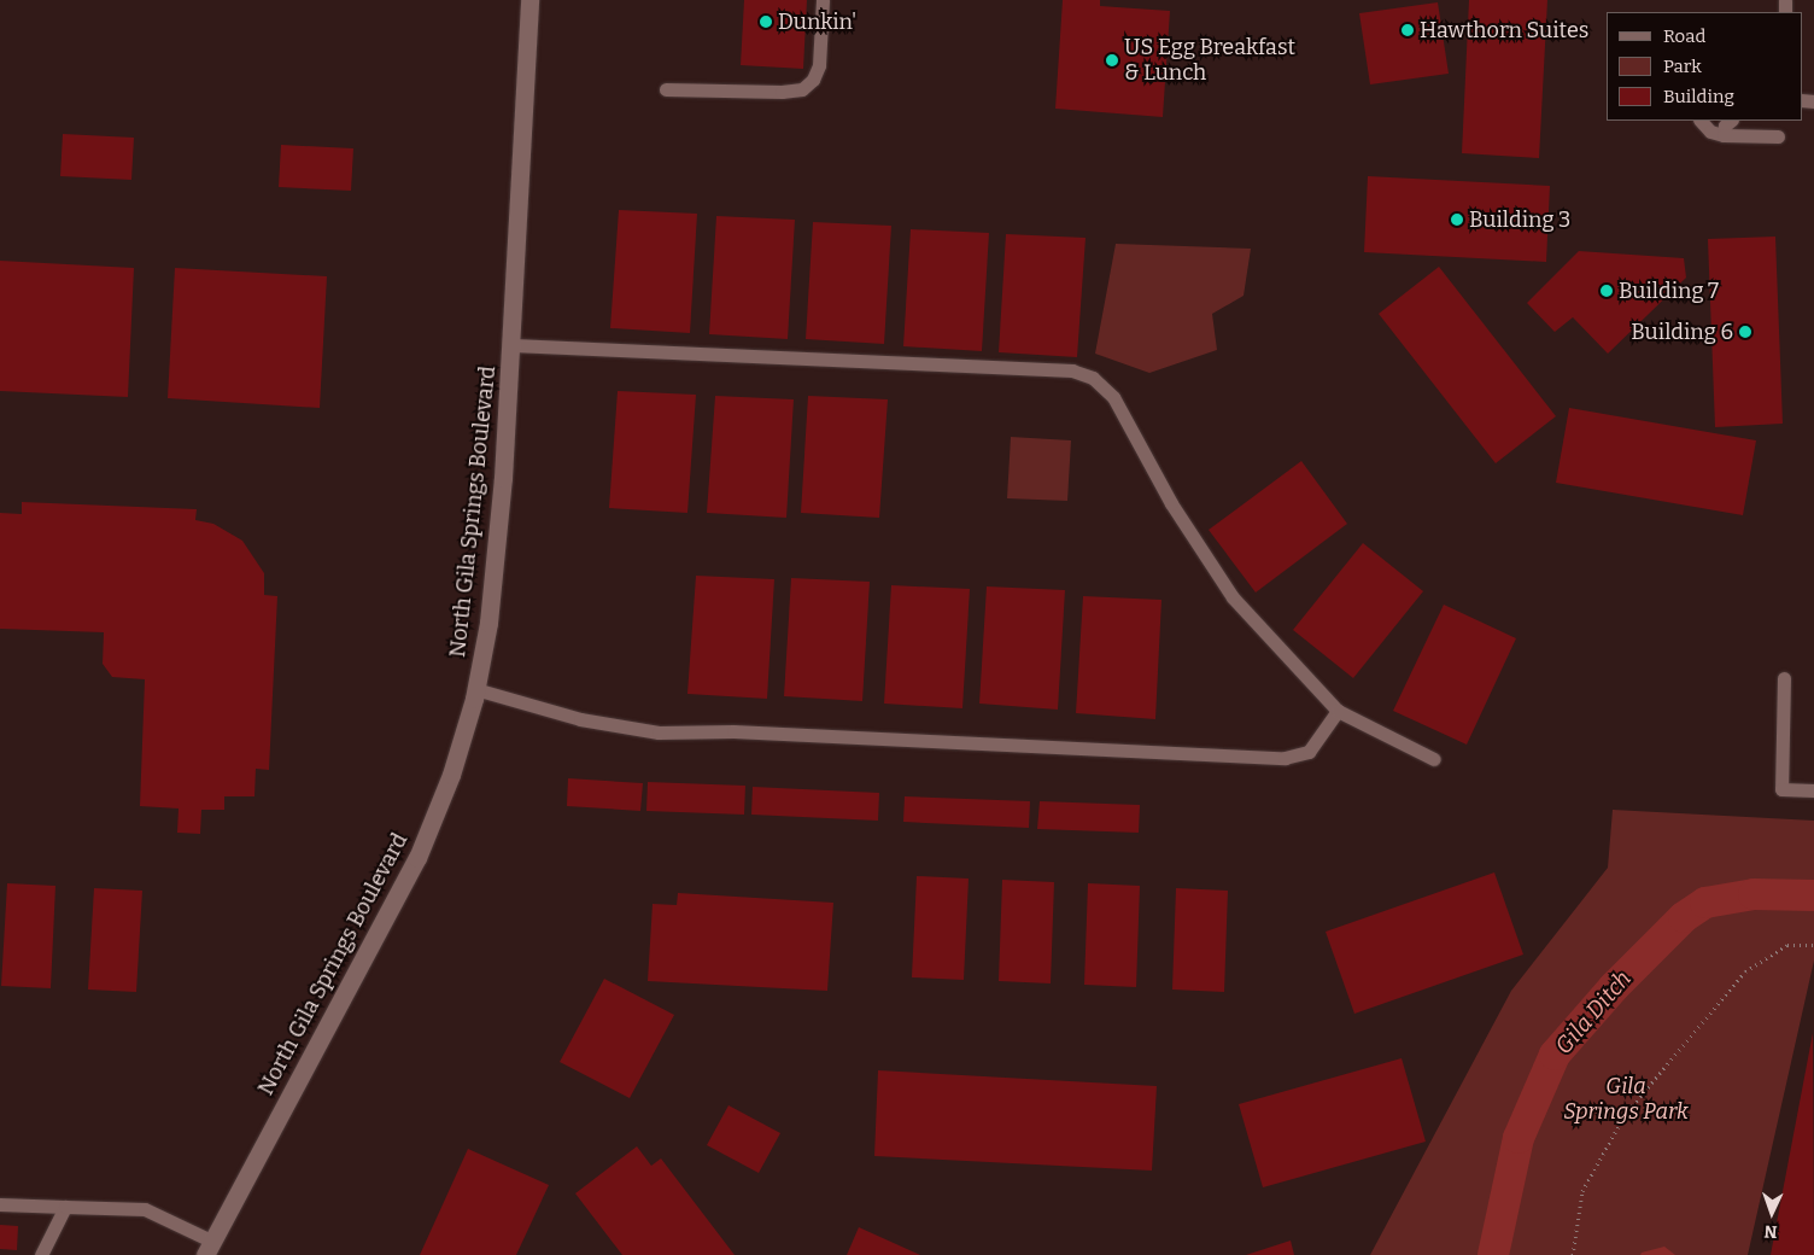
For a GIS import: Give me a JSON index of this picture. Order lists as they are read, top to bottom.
{
  "streets": {
    "street": ["North Gila Springs Boulevard"]
  },
  "water": ["Gila Ditch"],
  "parks": ["Gila Springs Park"],
  "places": [
    "Dunkin'",
    "Hawthorn Suites",
    "US Egg Breakfast & Lunch",
    "Building 3",
    "Building 7",
    "Building 6"
  ],
  "legend": ["Road", "Park", "Building"],
  "north": "bottom"
}
